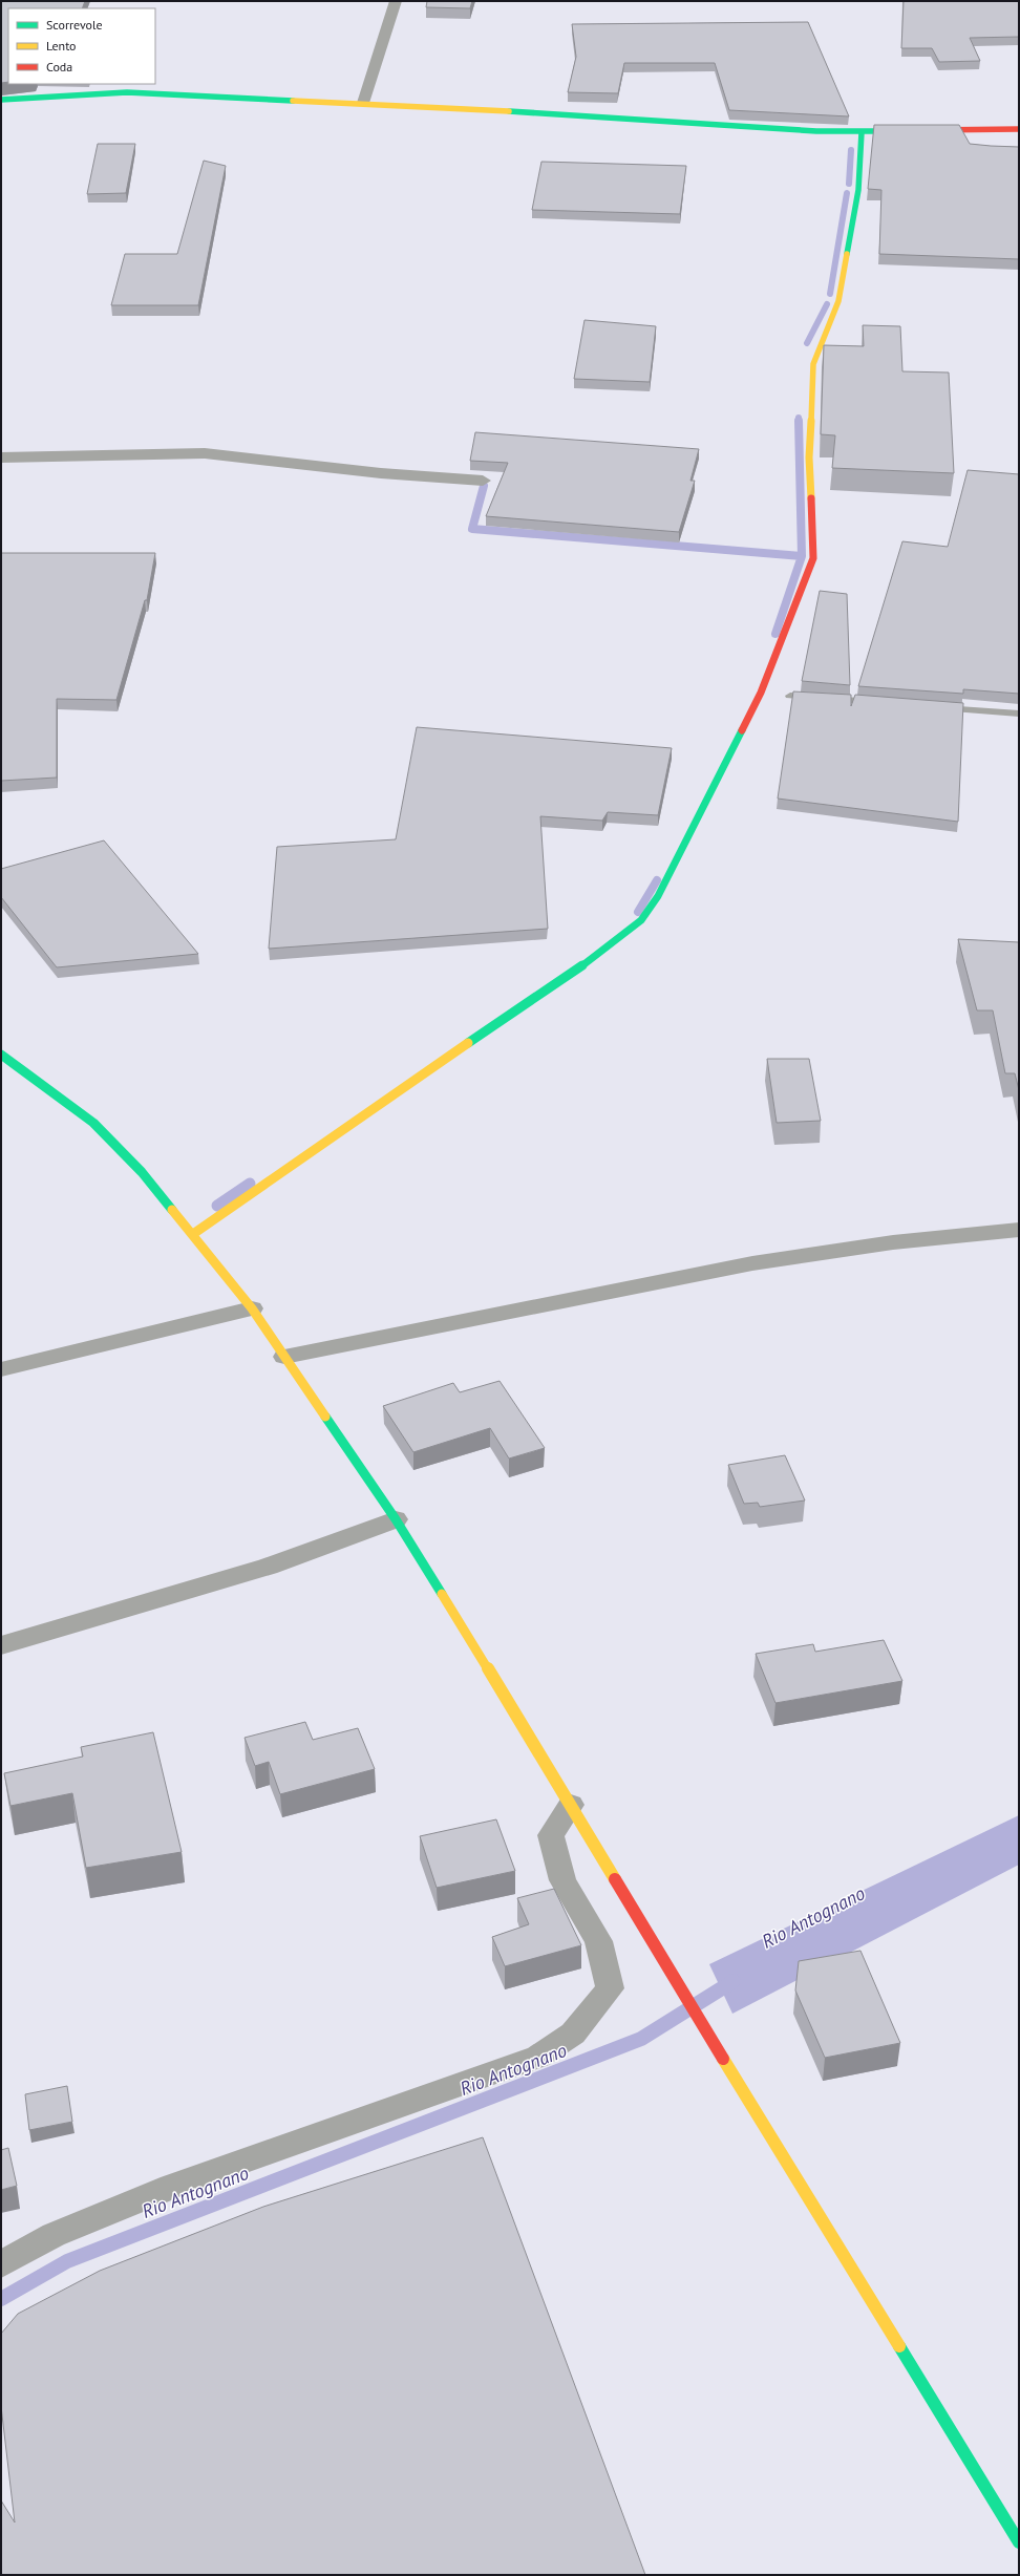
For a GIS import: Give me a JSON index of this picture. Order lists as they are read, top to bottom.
{
  "water": ["Rio Antognano"],
  "legend": ["Scorrevole", "Lento", "Coda"]
}
